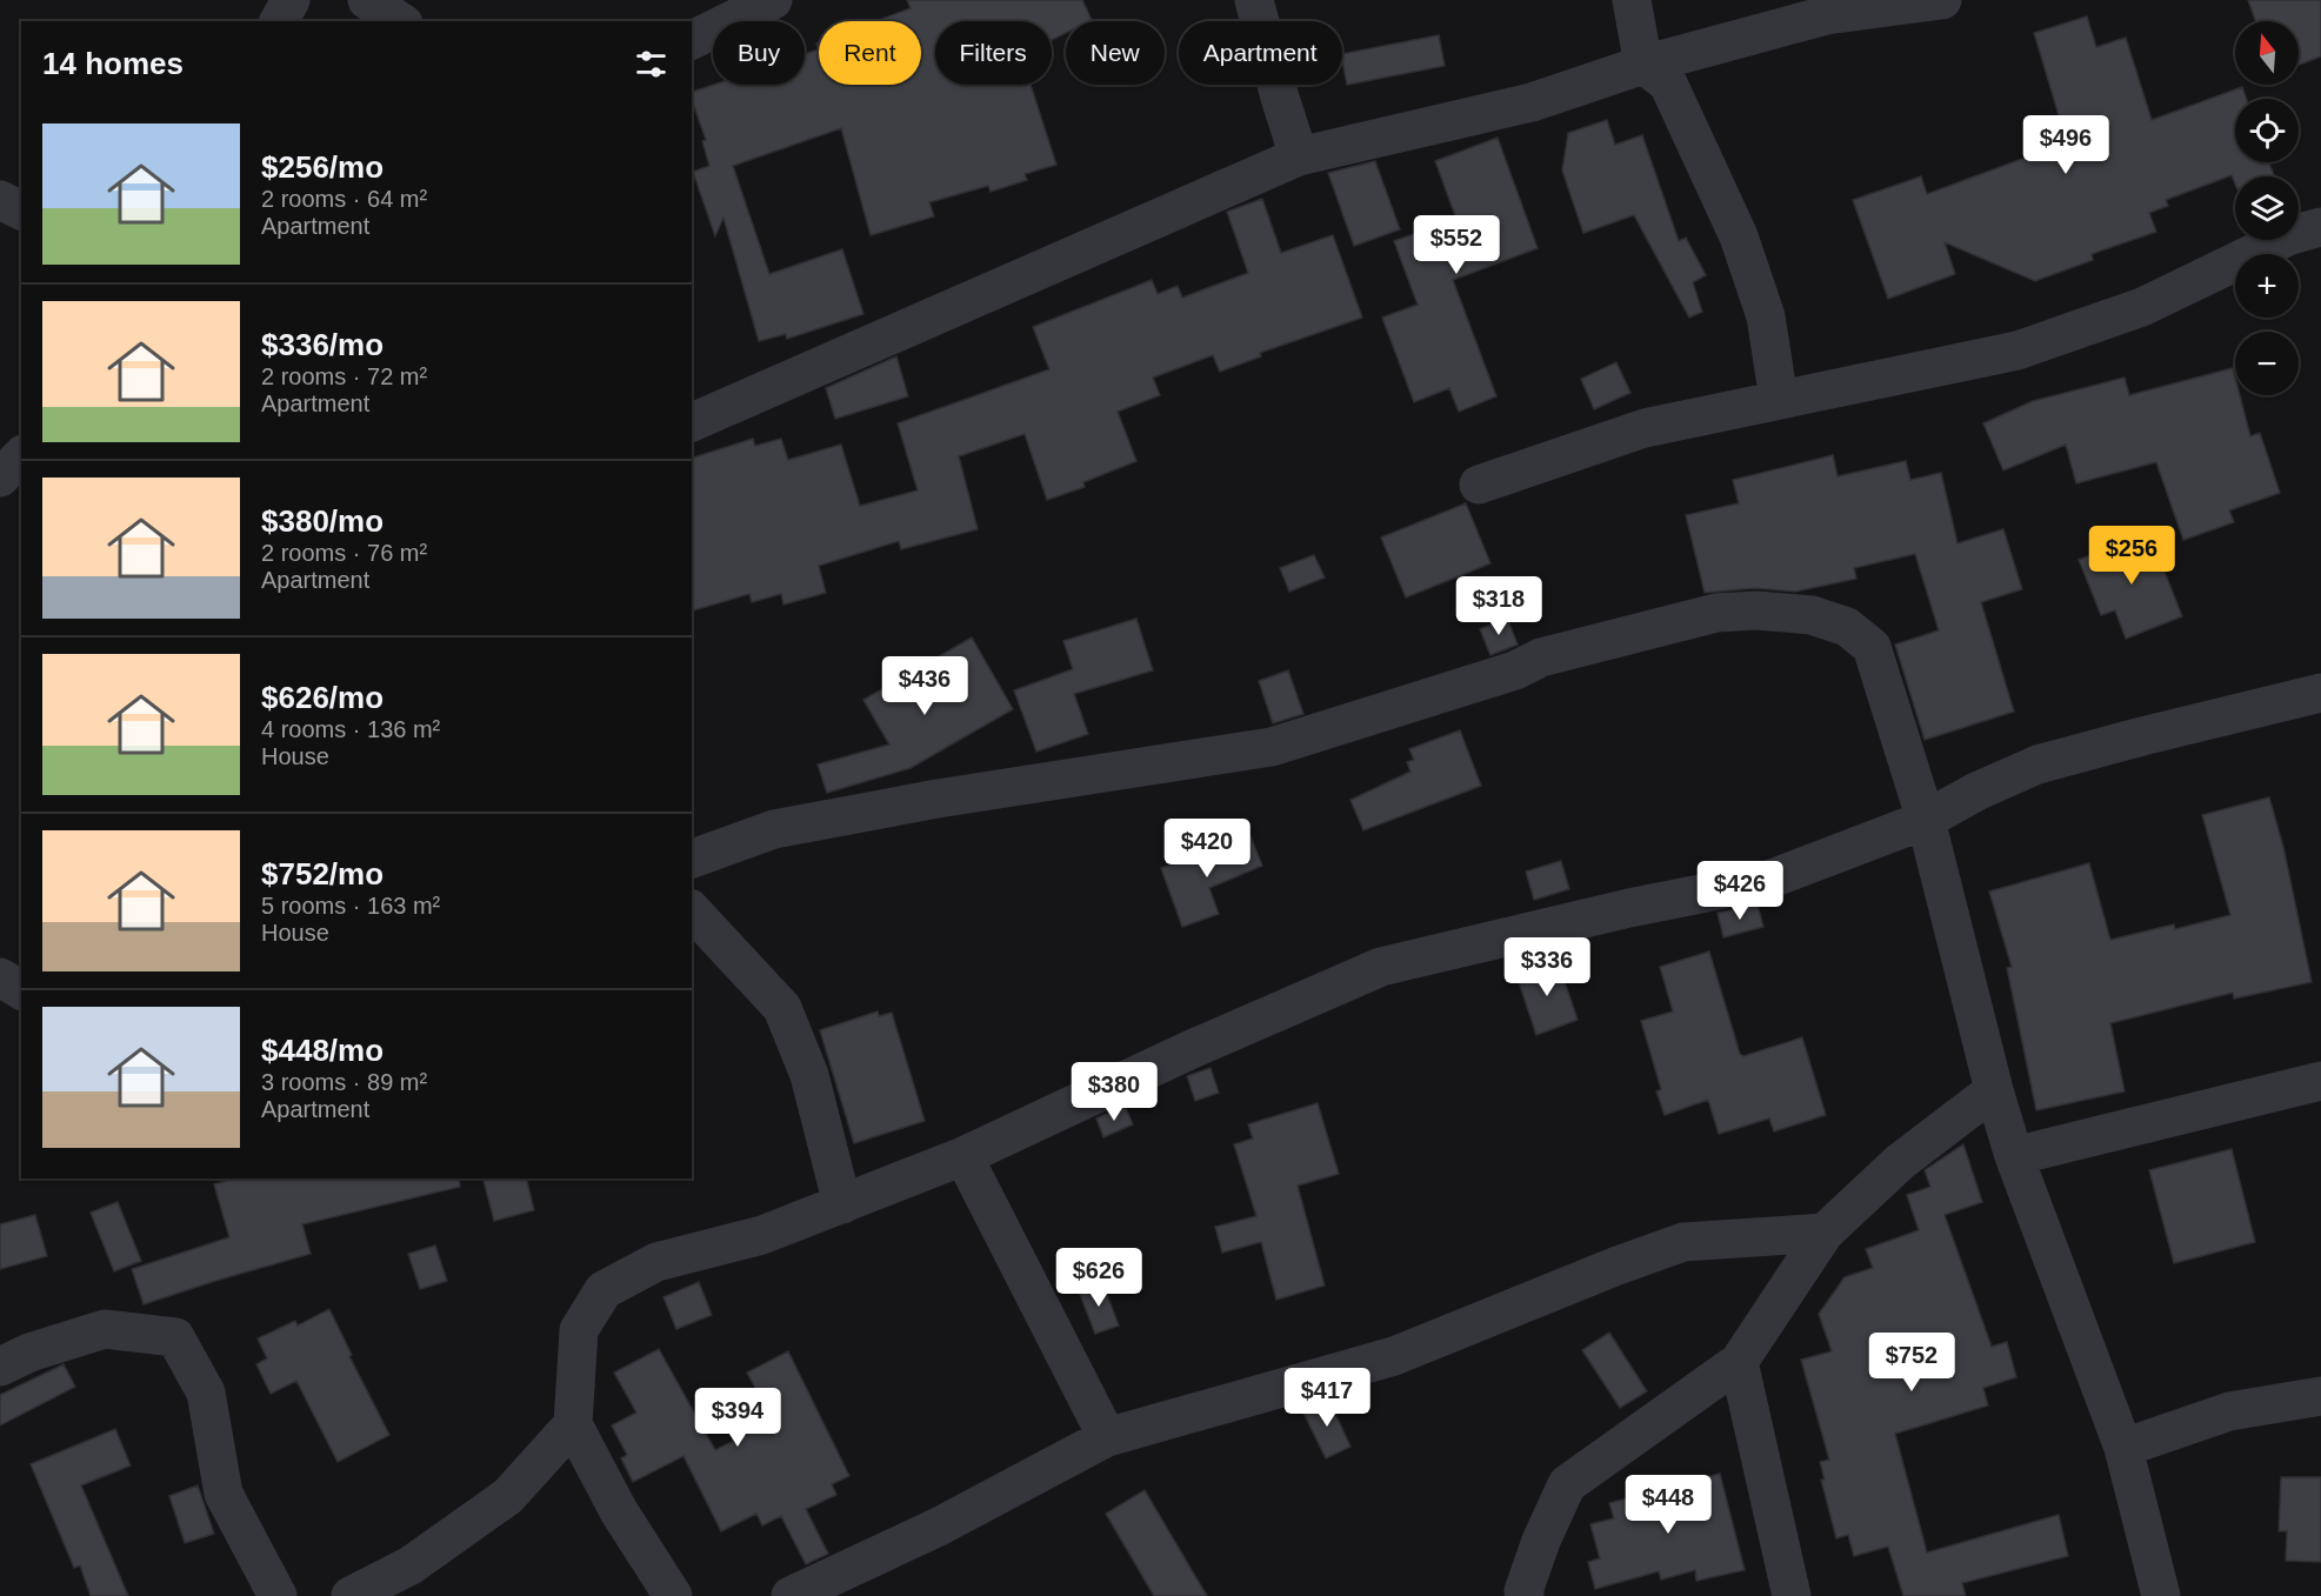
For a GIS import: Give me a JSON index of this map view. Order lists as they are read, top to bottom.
{
  "north": "top",
  "page": {
    "map_buttons": ["+", "−"],
    "chip": [
      "Buy",
      "Rent",
      "Filters",
      "New",
      "Apartment"
    ],
    "heading": "14 homes",
    "list": [
      {
        "name": "$256/mo",
        "note": "2 rooms · 64 m² · Apartment"
      },
      {
        "name": "$336/mo",
        "note": "2 rooms · 72 m² · Apartment"
      },
      {
        "name": "$380/mo",
        "note": "2 rooms · 76 m² · Apartment"
      },
      {
        "name": "$626/mo",
        "note": "4 rooms · 136 m² · House"
      },
      {
        "name": "$752/mo",
        "note": "5 rooms · 163 m² · House"
      },
      {
        "name": "$448/mo",
        "note": "3 rooms · 89 m² · Apartment"
      }
    ],
    "price": [
      "$496",
      "$552",
      "$256",
      "$318",
      "$436",
      "$420",
      "$426",
      "$336",
      "$380",
      "$626",
      "$752",
      "$417",
      "$394",
      "$448"
    ]
  }
}
